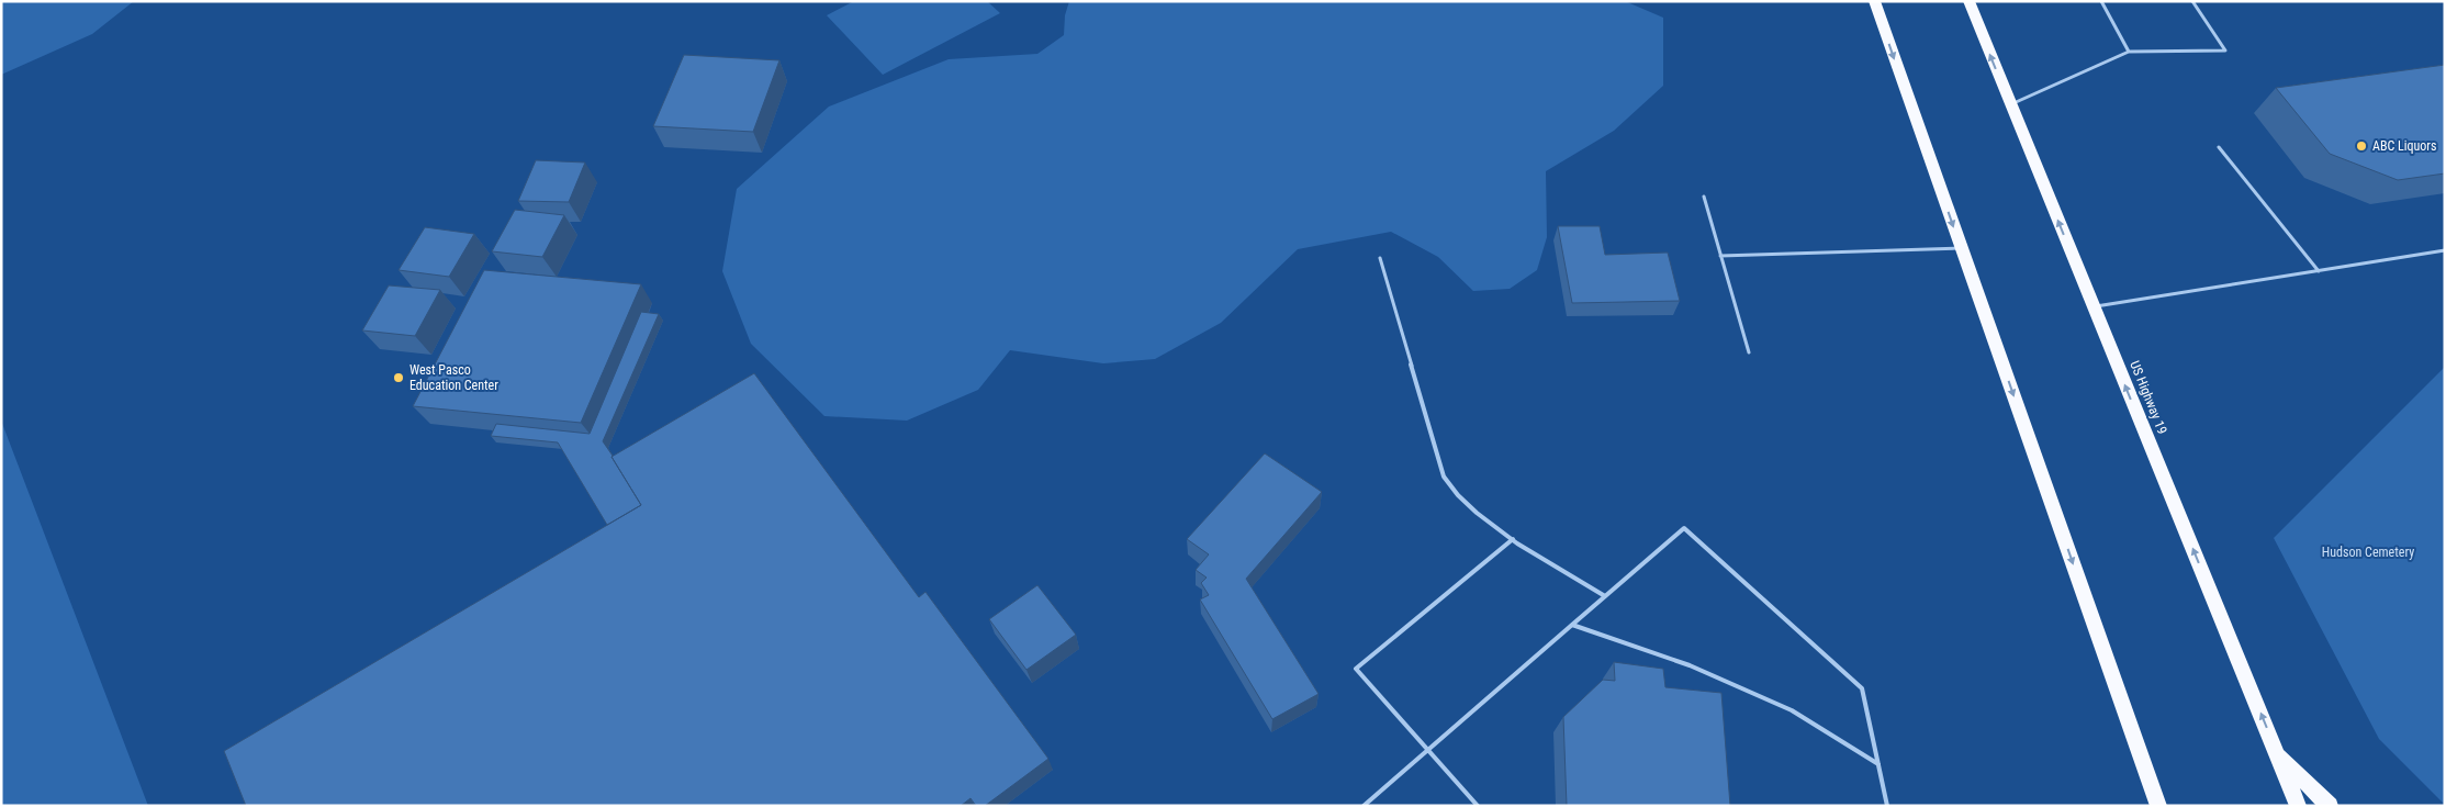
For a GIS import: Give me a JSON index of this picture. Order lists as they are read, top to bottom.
{
  "streets": {
    "highway": ["US Highway 19"]
  },
  "parks": ["Hudson Cemetery"],
  "places": ["ABC Liquors", "West Pasco Education Center"]
}
